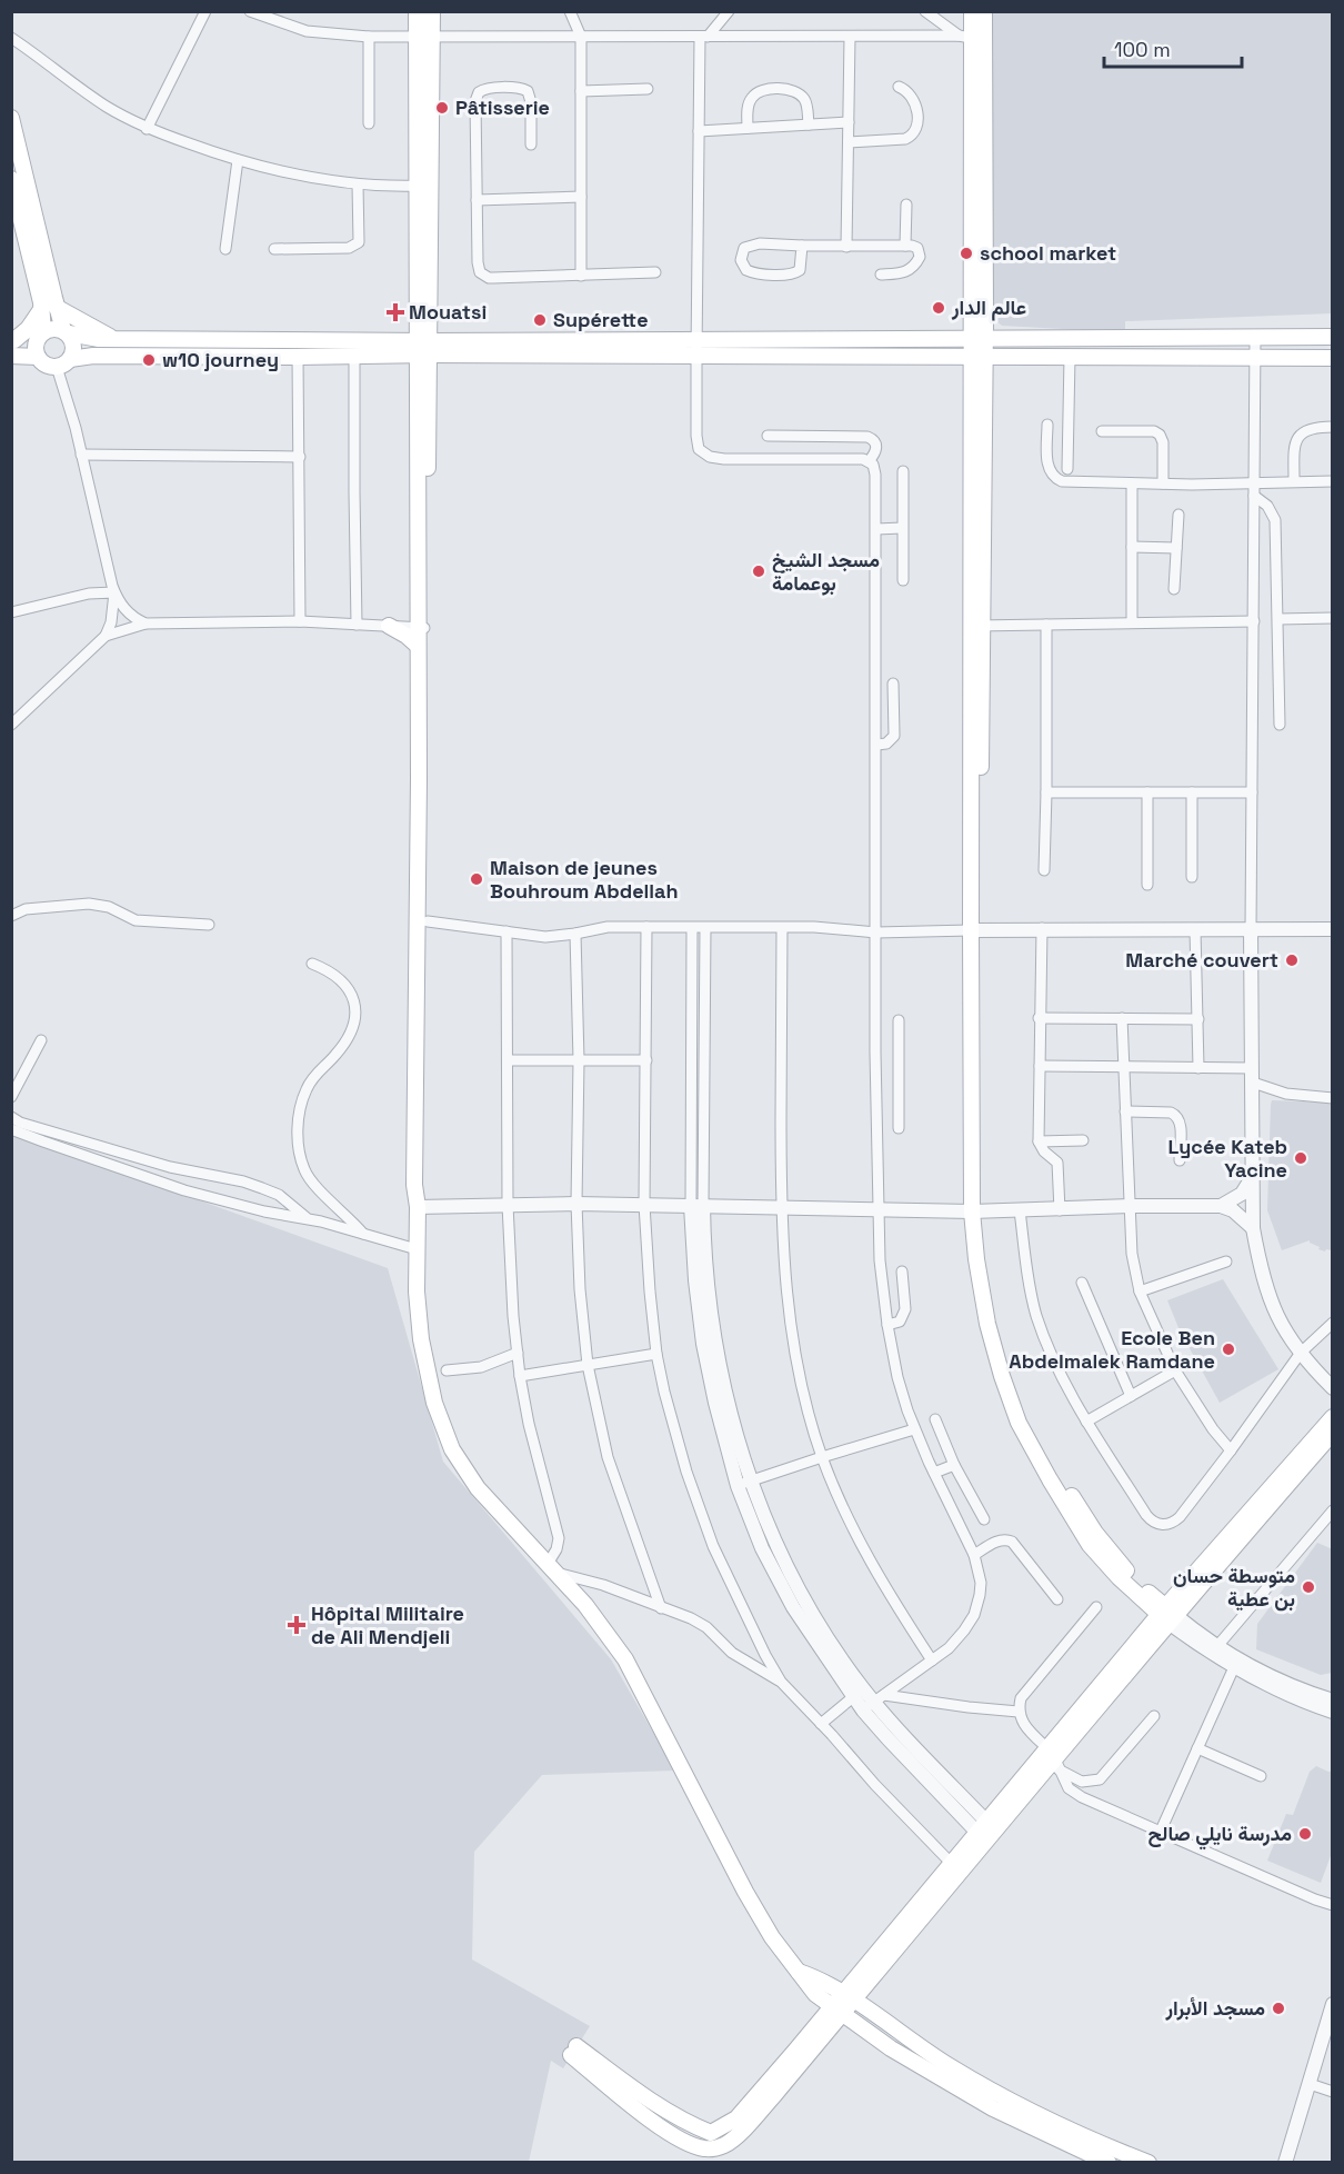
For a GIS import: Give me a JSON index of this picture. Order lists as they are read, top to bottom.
{
  "places": {
    "other": [
      "Pâtisserie",
      "school market",
      "عالم الدار",
      "Supérette",
      "w10 journey",
      "مسجد الشيخ بوعمامة",
      "Maison de jeunes Bouhroum Abdellah",
      "Marché couvert",
      "Lycée Kateb Yacine",
      "Ecole Ben Abdelmalek Ramdane",
      "متوسطة حسان بن عطية",
      "مدرسة نايلي صالح",
      "مسجد الأبرار"
    ],
    "health": ["Mouatsi", "Hôpital Militaire de Ali Mendjeli"]
  },
  "scale_bar": "100 m"
}
